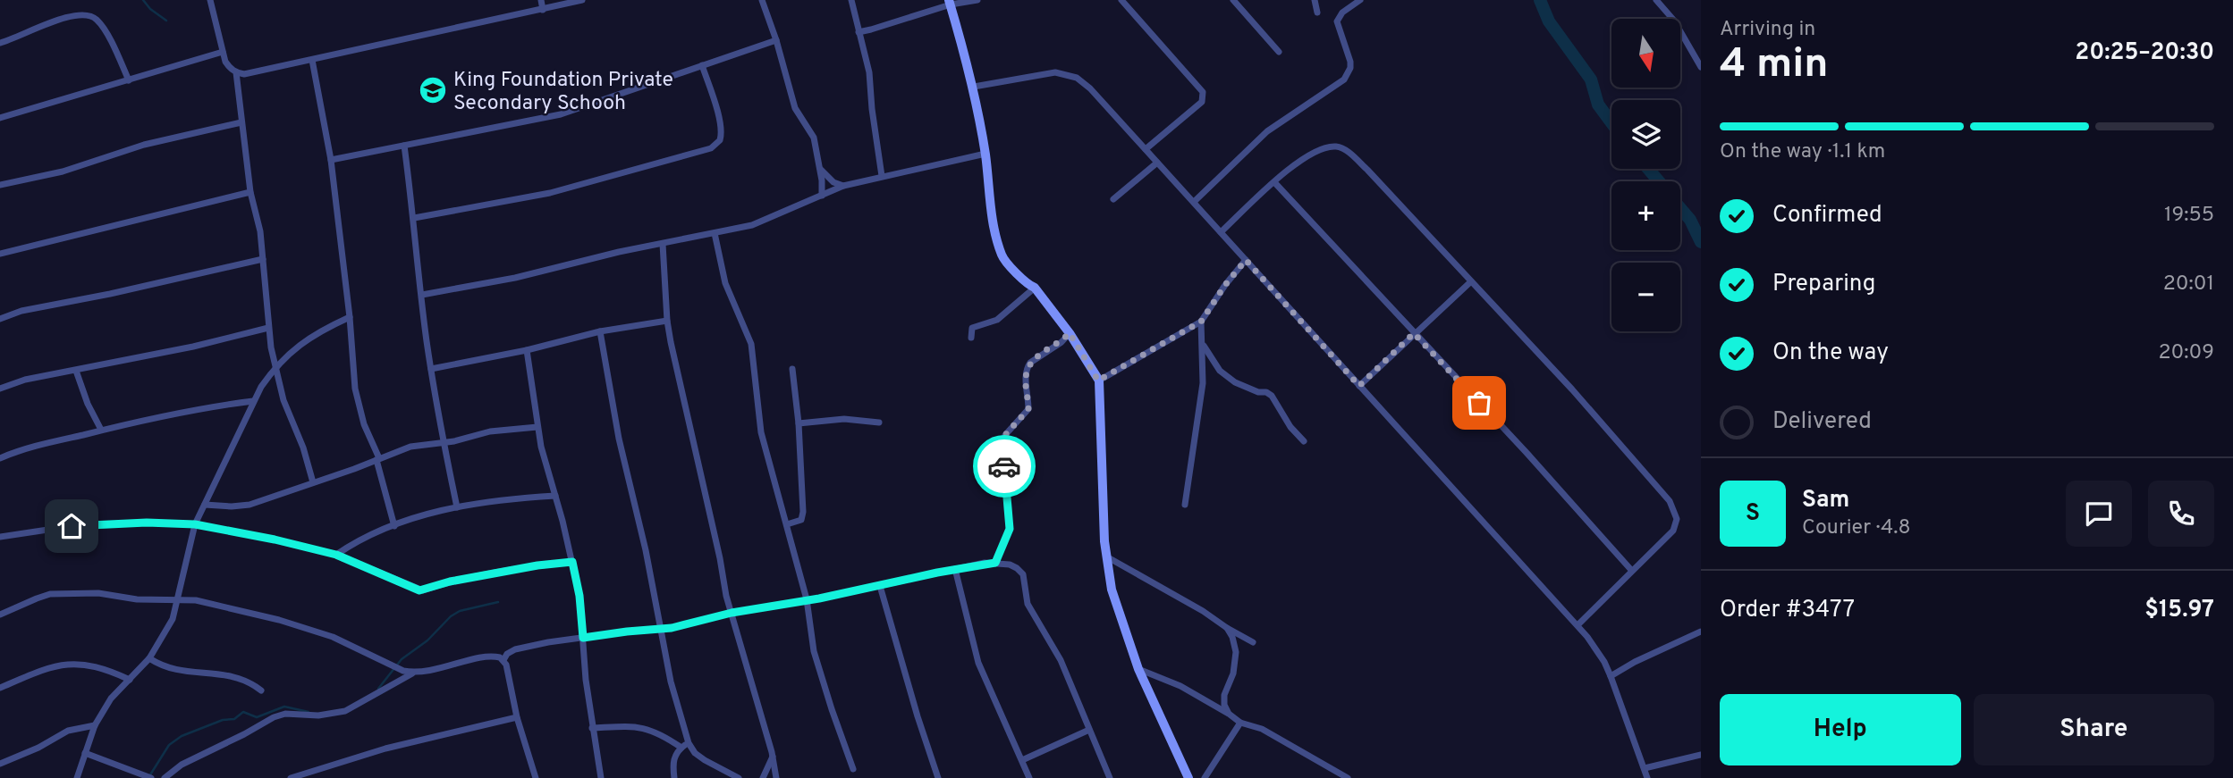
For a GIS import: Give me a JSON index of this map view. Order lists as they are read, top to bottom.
{
  "places": {
    "school or university": ["King Foundation Private Secondary Schooh"]
  },
  "north": "bottom",
  "page": {
    "heading": ["4 min", "Arriving in", "20:25–20:30"],
    "panel": [
      "Sam",
      "Courier · 4.8",
      "Order #3477",
      "$15.97"
    ],
    "map_buttons": ["+", "−"],
    "bar": "On the way · 1.1 km",
    "list": [
      ["Confirmed", "19:55"],
      ["Preparing", "20:01"],
      ["On the way", "20:09"],
      "Delivered"
    ],
    "round": "S",
    "buttons": ["Help", "Share"]
  }
}
